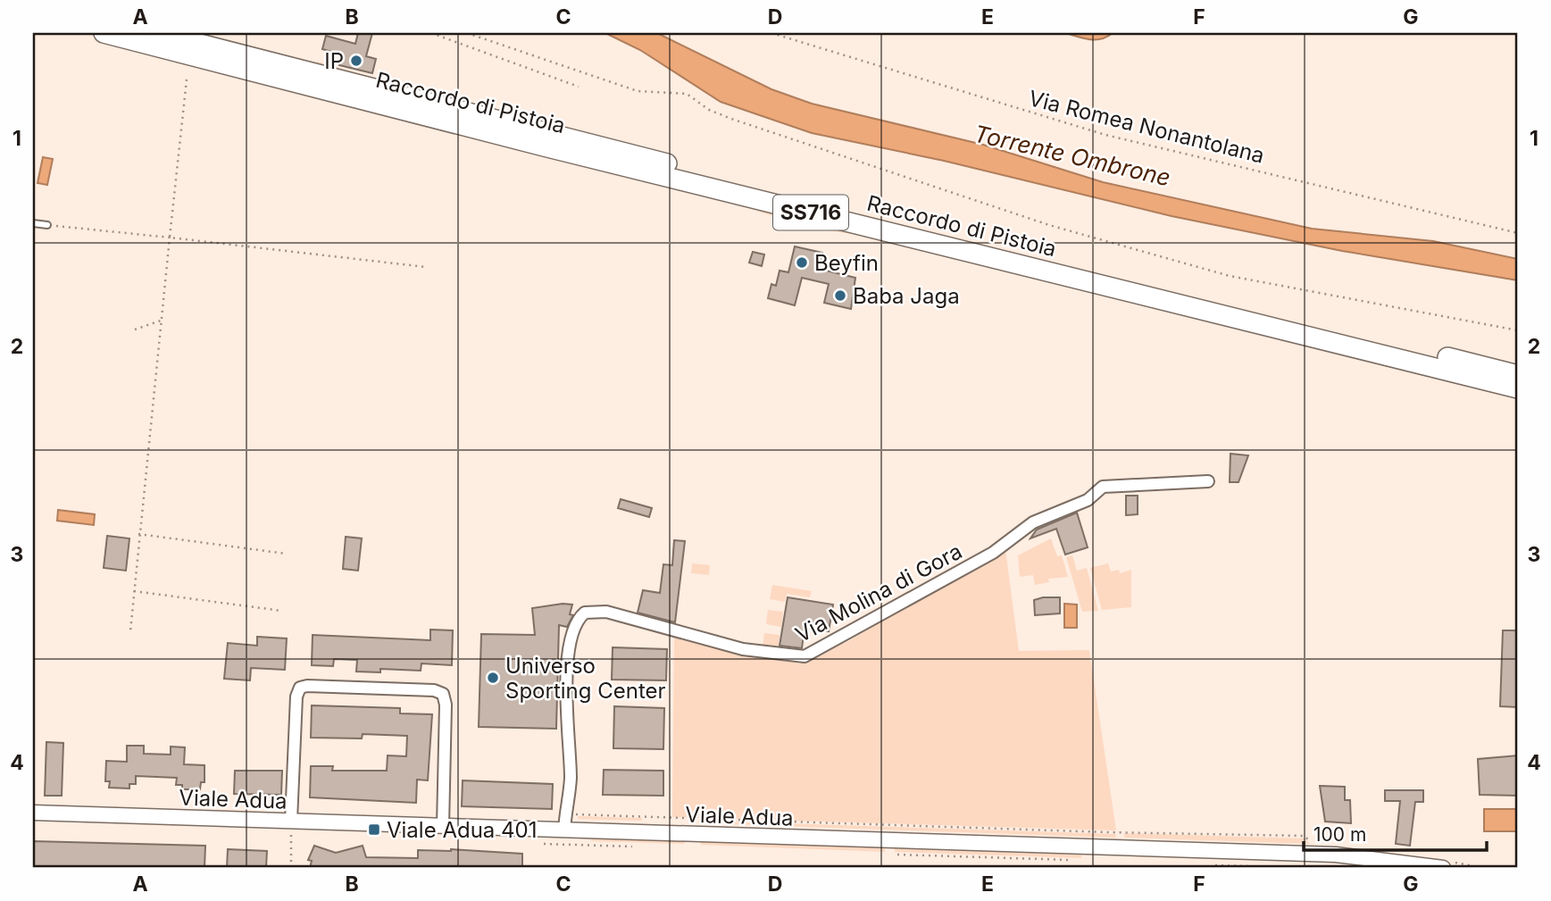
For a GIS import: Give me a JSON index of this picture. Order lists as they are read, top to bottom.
{
  "streets": {
    "highway": ["Raccordo di Pistoia", "SS716"],
    "main road": ["Viale Adua"],
    "street": ["Via Molina di Gora"],
    "path": ["Via Romea Nonantolana"]
  },
  "crossings": [
    ["Via Molina di Gora", "Viale Adua"]
  ],
  "water": ["Torrente Ombrone"],
  "places": {
    "other": [
      "IP",
      "Beyfin",
      "Baba Jaga",
      "Universo Sporting Center"
    ],
    "transit": ["Viale Adua 401"]
  },
  "scale_bar": "100 m",
  "grid": {
    "columns": [
      "A",
      "B",
      "C",
      "D",
      "E",
      "F",
      "G"
    ],
    "rows": [
      "1",
      "2",
      "3",
      "4"
    ]
  }
}
